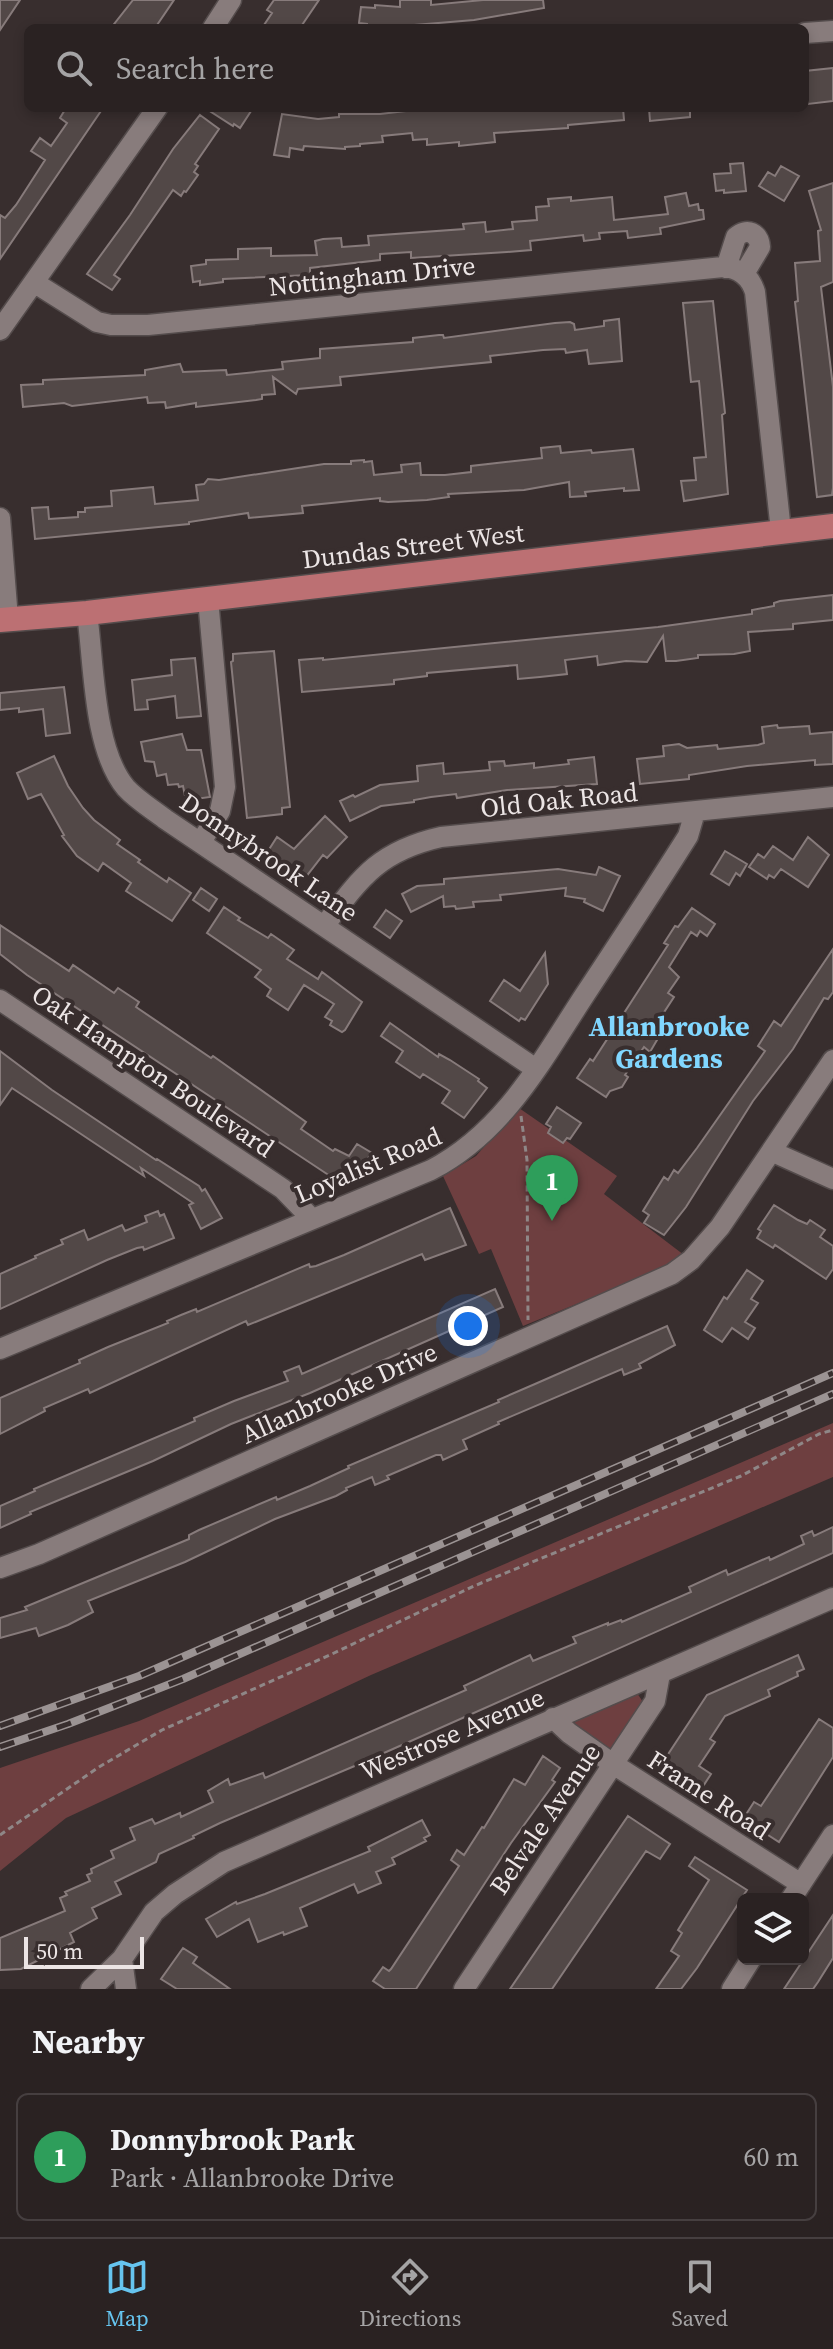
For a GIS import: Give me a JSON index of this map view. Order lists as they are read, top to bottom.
{
  "streets": {
    "main road": ["Dundas Street West"],
    "street": [
      "Nottingham Drive",
      "Old Oak Road",
      "Donnybrook Lane",
      "Oak Hampton Boulevard",
      "Loyalist Road",
      "Allanbrooke Drive",
      "Westrose Avenue",
      "Frame Road",
      "Belvale Avenue"
    ]
  },
  "crossings": [
    ["Nottingham Drive", "Dundas Street West"],
    ["Dundas Street West", "Donnybrook Lane"],
    ["Old Oak Road", "Donnybrook Lane"],
    ["Old Oak Road", "Loyalist Road"],
    ["Donnybrook Lane", "Loyalist Road"],
    ["Oak Hampton Boulevard", "Loyalist Road"],
    ["Westrose Avenue", "Frame Road"],
    ["Westrose Avenue", "Belvale Avenue"],
    ["Frame Road", "Belvale Avenue"]
  ],
  "districts": ["Allanbrooke Gardens"],
  "scale_bar": "50 m",
  "page": {
    "search": "Search here",
    "pins": "1",
    "scale": "50 m",
    "heading": "Nearby",
    "list": [
      {
        "mark": "1",
        "name": "Donnybrook Park",
        "note": "Park · Allanbrooke Drive",
        "value": "60 m"
      }
    ],
    "nav": ["Map", "Directions", "Saved"]
  }
}
